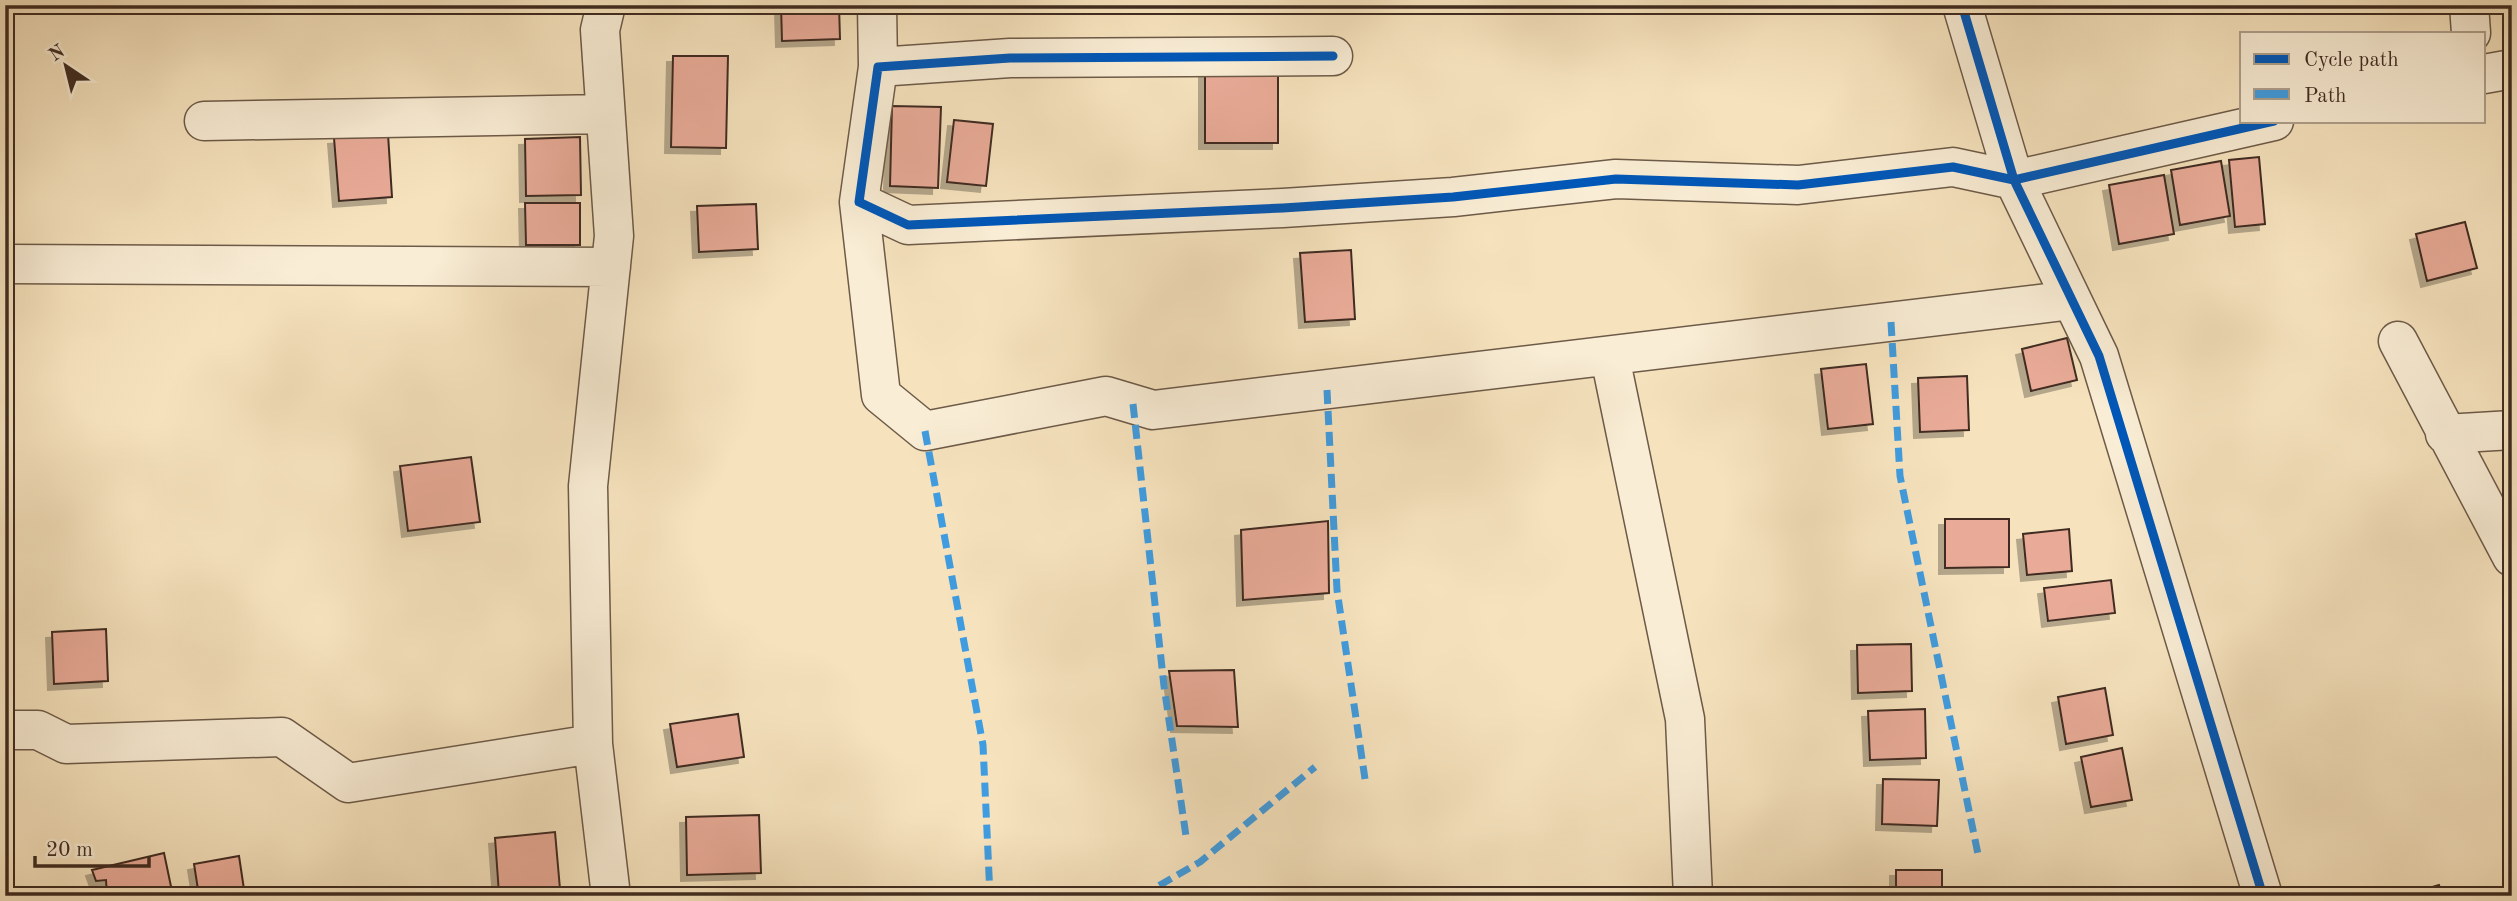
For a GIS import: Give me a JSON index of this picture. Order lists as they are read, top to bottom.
{
  "legend": ["Cycle path", "Path"],
  "scale_bar": "20 m",
  "north": "top left"
}
